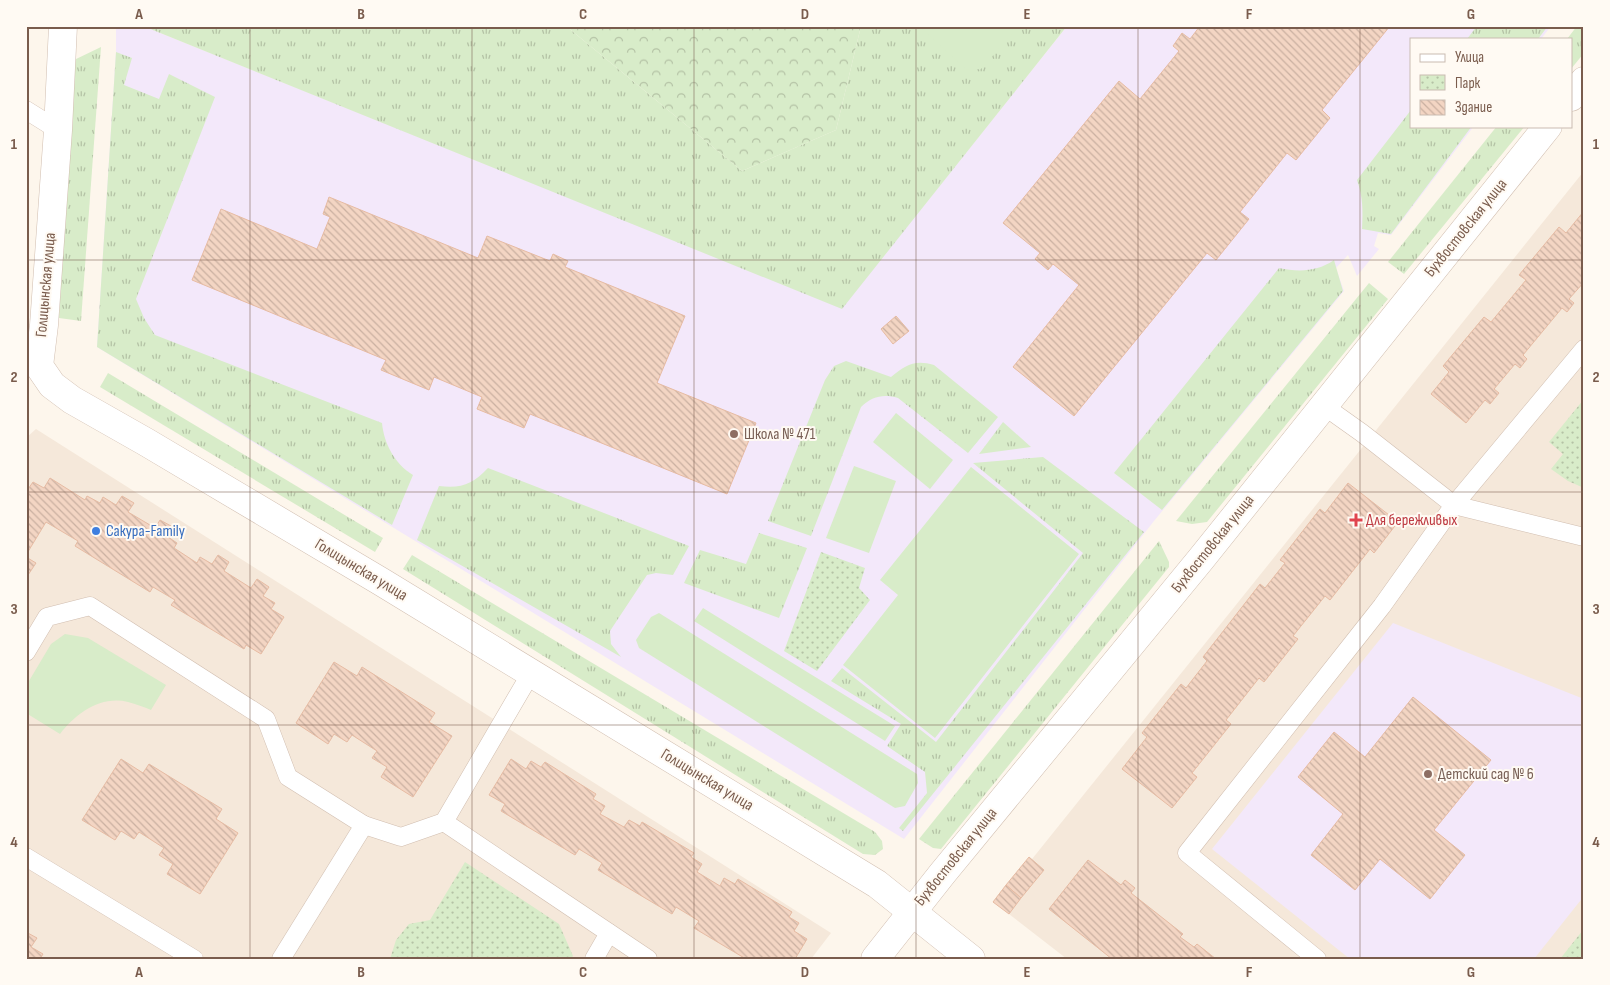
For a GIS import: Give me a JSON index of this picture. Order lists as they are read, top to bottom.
{
  "streets": {
    "street": ["Бухвостовская улица", "Голицынская улица"]
  },
  "crossings": [
    ["Бухвостовская улица", "Голицынская улица"]
  ],
  "places": {
    "other": ["Школа № 471", "Сакура-Family", "Детский сад № 6"],
    "health": ["Для бережливых"]
  },
  "legend": ["Улица", "Парк", "Здание"],
  "grid": {
    "columns": [
      "A",
      "B",
      "C",
      "D",
      "E",
      "F",
      "G"
    ],
    "rows": [
      "1",
      "2",
      "3",
      "4"
    ]
  }
}
